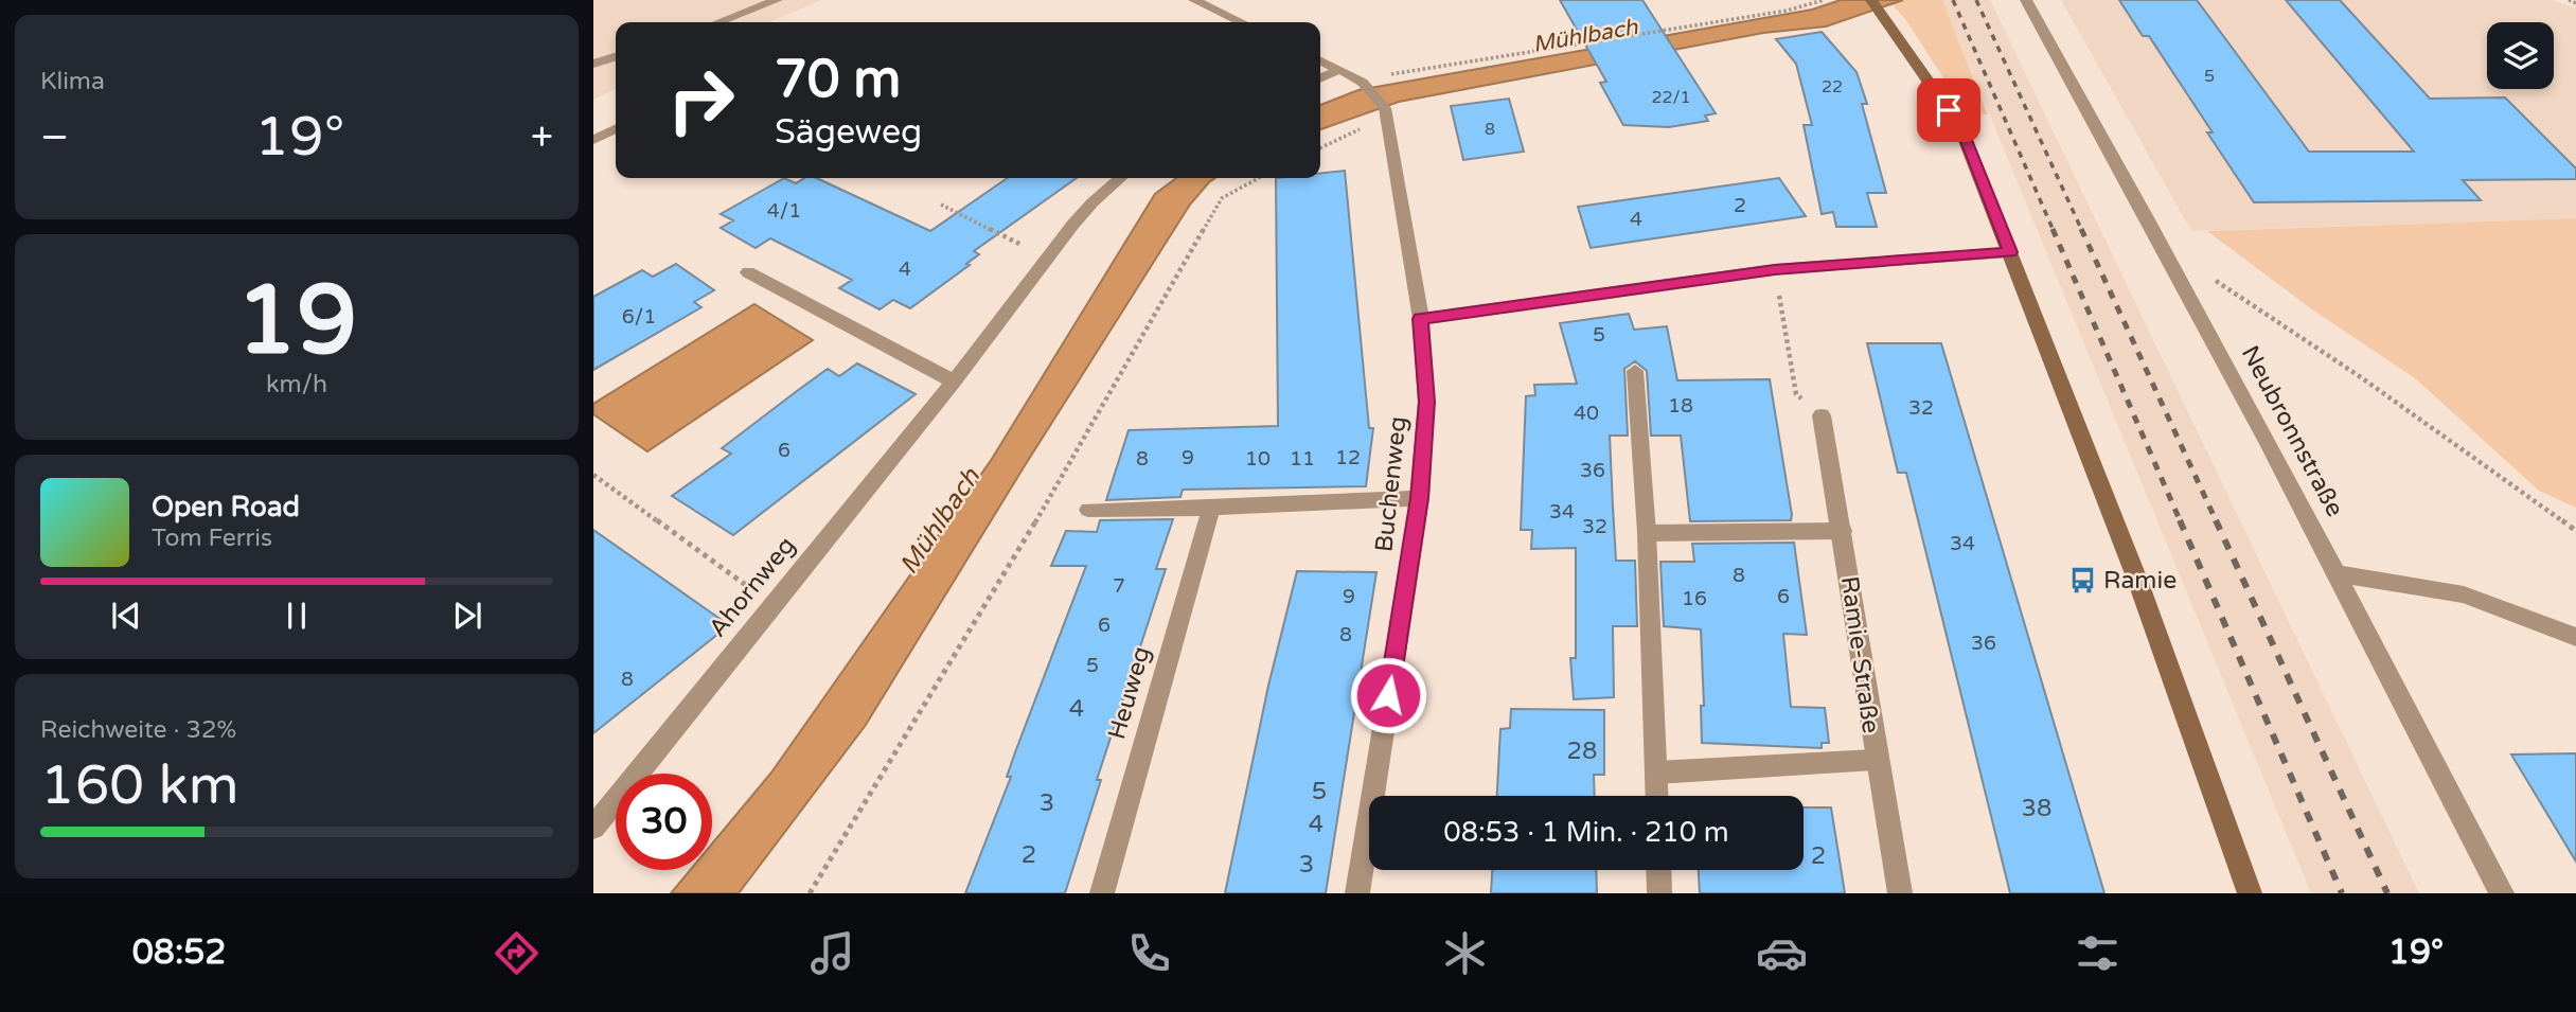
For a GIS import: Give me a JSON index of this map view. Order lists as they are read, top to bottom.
{
  "streets": {
    "street": [
      "Neubronnstraße",
      "Buchenweg",
      "Ahornweg",
      "Ramie-Straße",
      "Heuweg"
    ]
  },
  "water": ["Mühlbach"],
  "places": {
    "bus stop": ["Ramie"]
  },
  "house_numbers": [
    "5",
    "22",
    "22/1",
    "8",
    "2",
    "4/1",
    "4",
    "4",
    "6/1",
    "5",
    "18",
    "32",
    "40",
    "6",
    "9",
    "12",
    "8",
    "10",
    "11",
    "36",
    "34",
    "32",
    "34",
    "8",
    "7",
    "9",
    "6",
    "16",
    "6",
    "8",
    "36",
    "5",
    "8",
    "4",
    "28",
    "5",
    "3",
    "38",
    "4",
    "2",
    "2",
    "3"
  ],
  "page": {
    "tile": [
      "Klima",
      ["19", "km/h"],
      ["Reichweite · 32%", "160 km"]
    ],
    "turn": ["70 m", "Sägeweg"],
    "heat": ["−", "19°", "+"],
    "song": ["Open Road", "Tom Ferris"],
    "limit": "30",
    "trip": "08:53 · 1 Min. · 210 m",
    "tabs": ["08:52", "19°"]
  }
}
